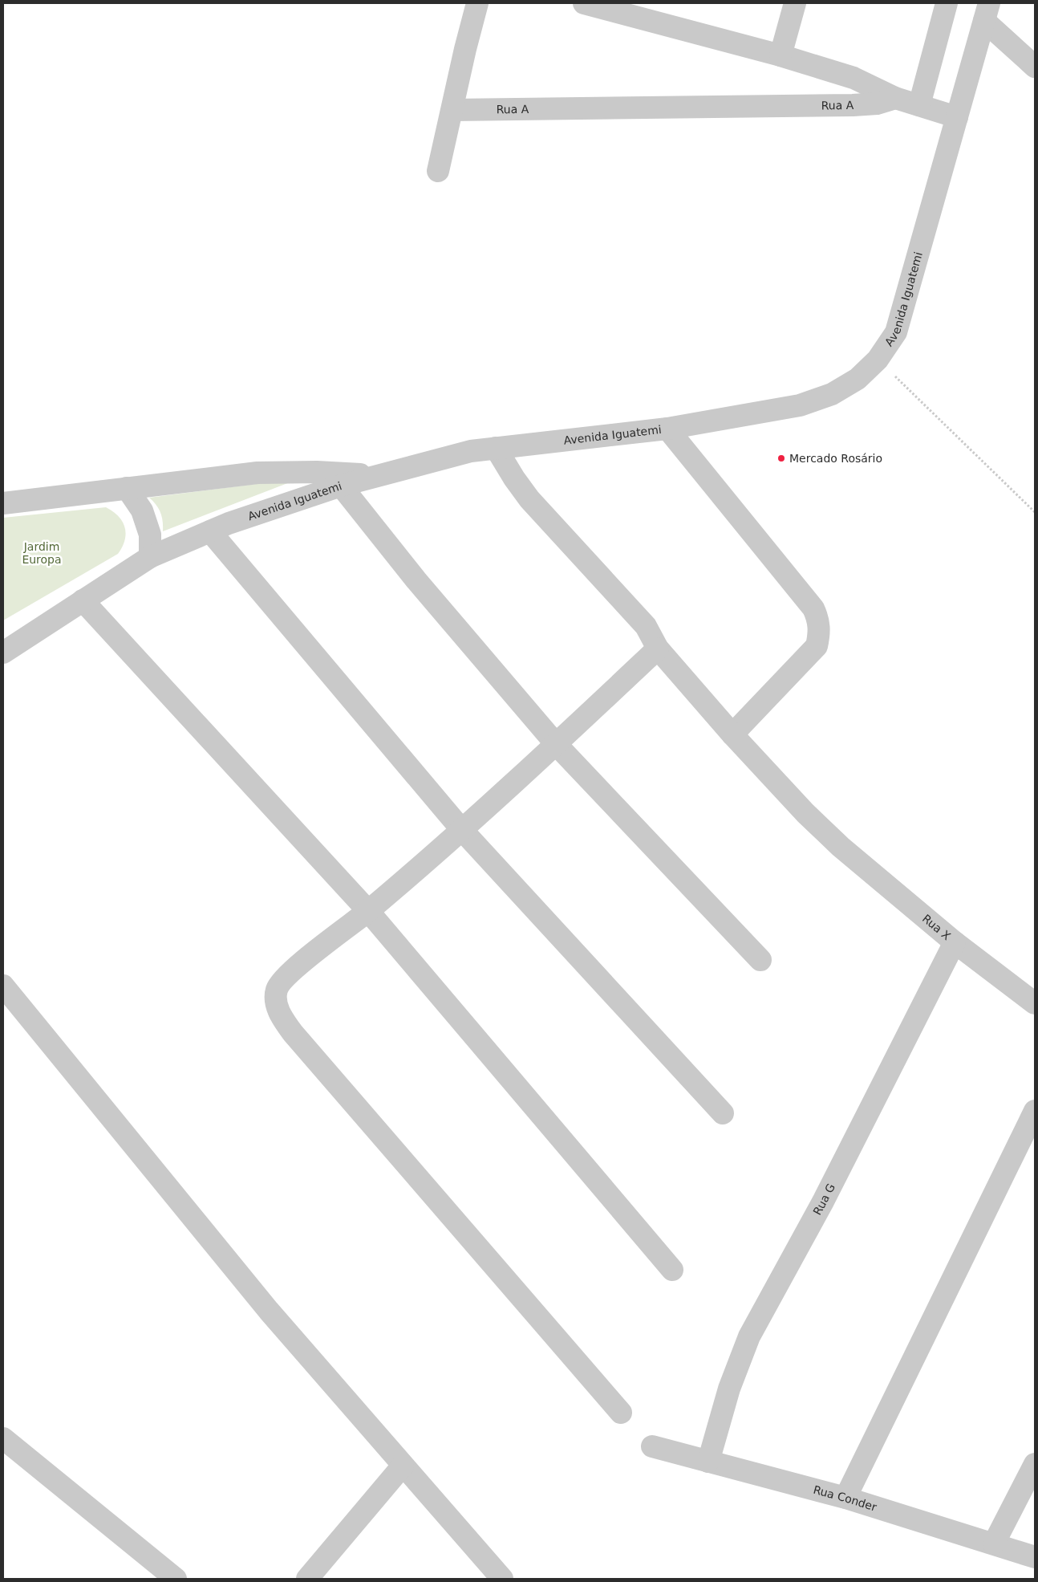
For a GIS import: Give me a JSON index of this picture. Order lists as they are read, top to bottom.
{
  "streets": {
    "street": [
      "Rua A",
      "Avenida Iguatemi",
      "Rua X",
      "Rua G",
      "Rua Conder"
    ]
  },
  "crossings": [
    ["Avenida Iguatemi", "Rua X"],
    ["Rua X", "Rua G"],
    ["Rua G", "Rua Conder"]
  ],
  "parks": ["Jardim Europa"],
  "places": ["Mercado Rosário"]
}
